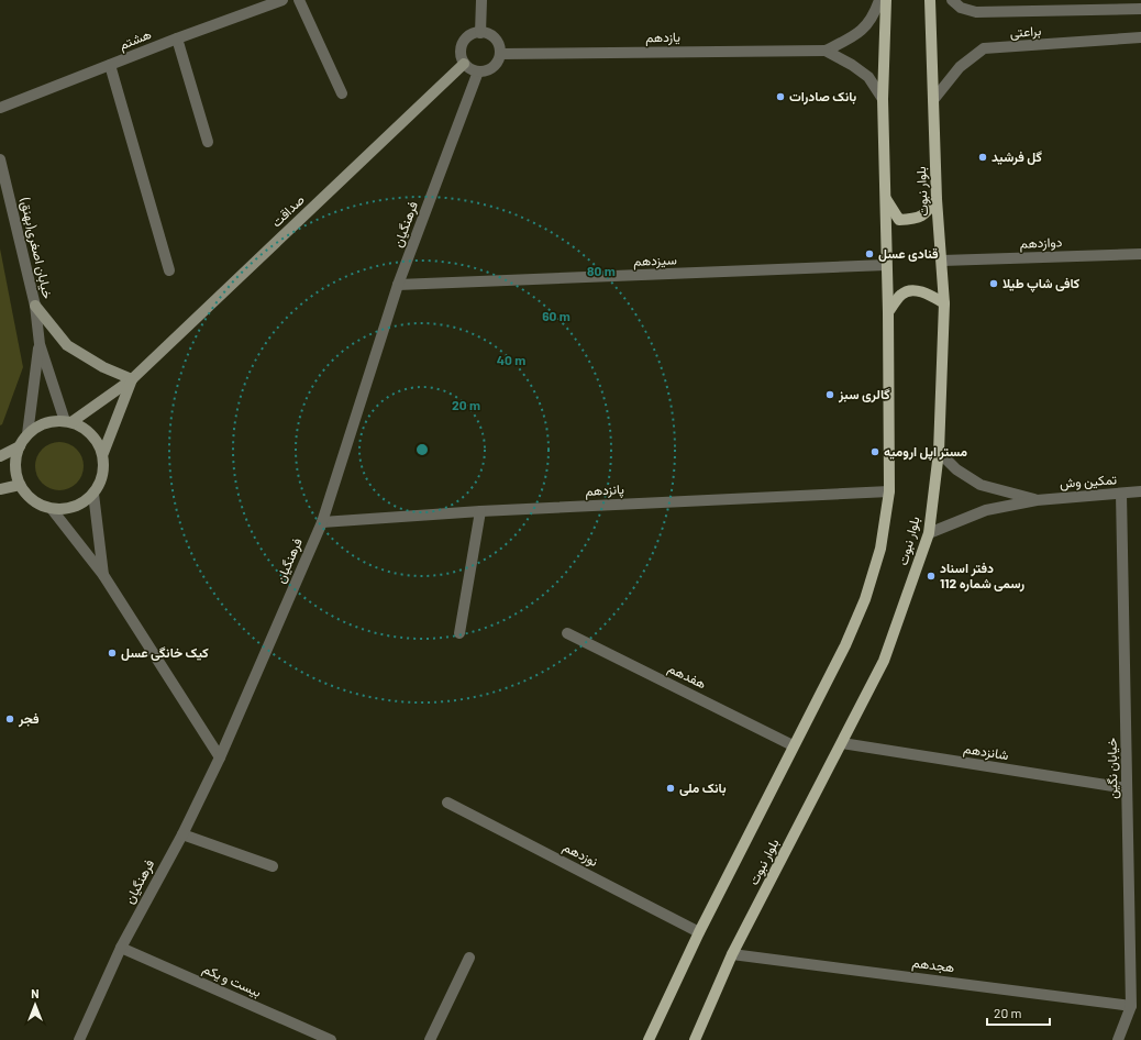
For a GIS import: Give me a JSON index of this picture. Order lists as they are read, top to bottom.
{
  "streets": {
    "main road": ["بلوار نبوت", "صداقت"],
    "street": [
      "براعتی",
      "یازدهم",
      "هشتم",
      "فرهنگیان",
      "دوازدهم",
      "خیابان اصغری(بهنق)",
      "سیزدهم",
      "تمکین وش",
      "پانزدهم",
      "هفدهم",
      "شانزدهم",
      "خیابان نگین",
      "نوزدهم",
      "هجدهم",
      "بیست و یکم"
    ]
  },
  "crossings": [
    ["براعتی", "بلوار نبوت"],
    ["یازدهم", "صداقت"],
    ["یازدهم", "فرهنگیان"],
    ["بلوار نبوت", "دوازدهم"],
    ["بلوار نبوت", "سیزدهم"],
    ["بلوار نبوت", "پانزدهم"],
    ["بلوار نبوت", "هفدهم"],
    ["بلوار نبوت", "شانزدهم"],
    ["بلوار نبوت", "نوزدهم"],
    ["بلوار نبوت", "هجدهم"],
    ["صداقت", "فرهنگیان"],
    ["فرهنگیان", "سیزدهم"],
    ["فرهنگیان", "پانزدهم"],
    ["فرهنگیان", "بیست و یکم"],
    ["تمکین وش", "خیابان نگین"],
    ["شانزدهم", "خیابان نگین"],
    ["خیابان نگین", "هجدهم"]
  ],
  "places": [
    "بانک صادرات",
    "گل فرشید",
    "قنادی عسل",
    "کافی شاپ طیلا",
    "گالری سبز",
    "مستر اپل ارومیه",
    "دفتر اسناد رسمی شماره 112",
    "کیک خانگی عسل",
    "فجر",
    "بانک ملی"
  ],
  "scale_bar": "20 m",
  "north": "top",
  "rings": [
    "80 m",
    "60 m",
    "40 m",
    "20 m"
  ]
}
